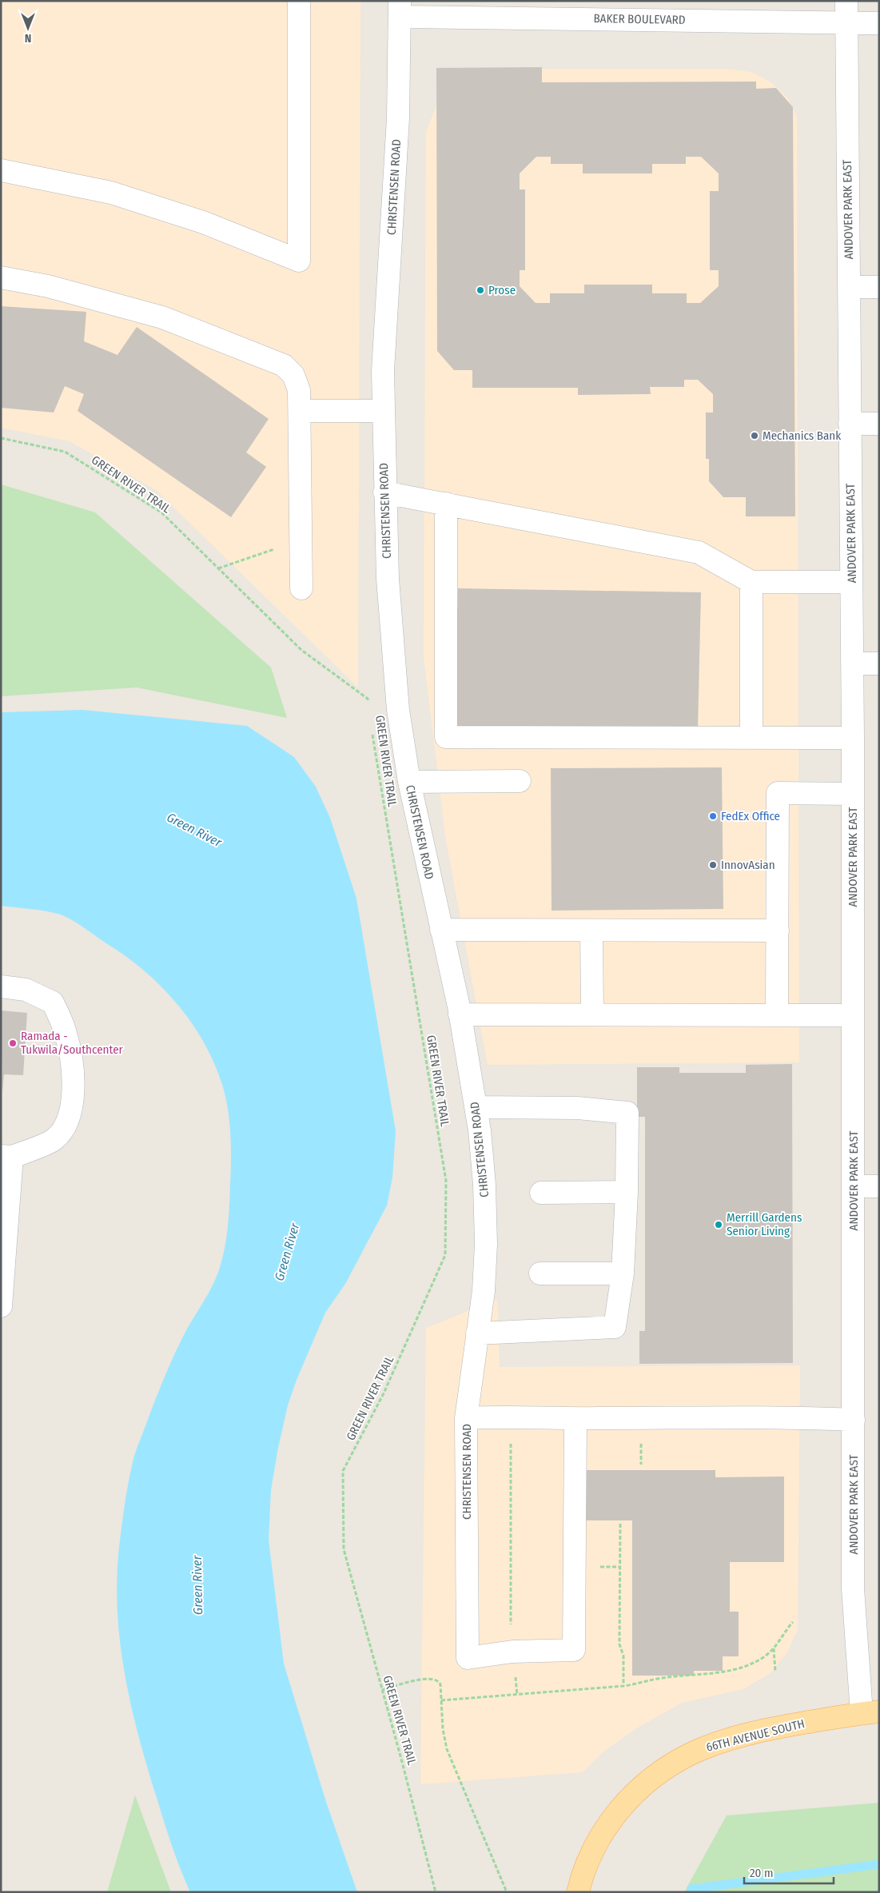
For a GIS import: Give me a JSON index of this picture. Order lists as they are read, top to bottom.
{
  "streets": {
    "main road": ["66TH AVENUE SOUTH"],
    "street": ["BAKER BOULEVARD", "CHRISTENSEN ROAD", "ANDOVER PARK EAST"],
    "path": ["GREEN RIVER TRAIL"]
  },
  "crossings": [
    ["BAKER BOULEVARD", "CHRISTENSEN ROAD"],
    ["BAKER BOULEVARD", "ANDOVER PARK EAST"],
    ["ANDOVER PARK EAST", "66TH AVENUE SOUTH"]
  ],
  "water": ["Green River"],
  "places": [
    "Prose",
    "Mechanics Bank",
    "FedEx Office",
    "InnovAsian",
    "Ramada - Tukwila/Southcenter",
    "Merrill Gardens Senior Living"
  ],
  "scale_bar": "20 m",
  "north": "bottom"
}
